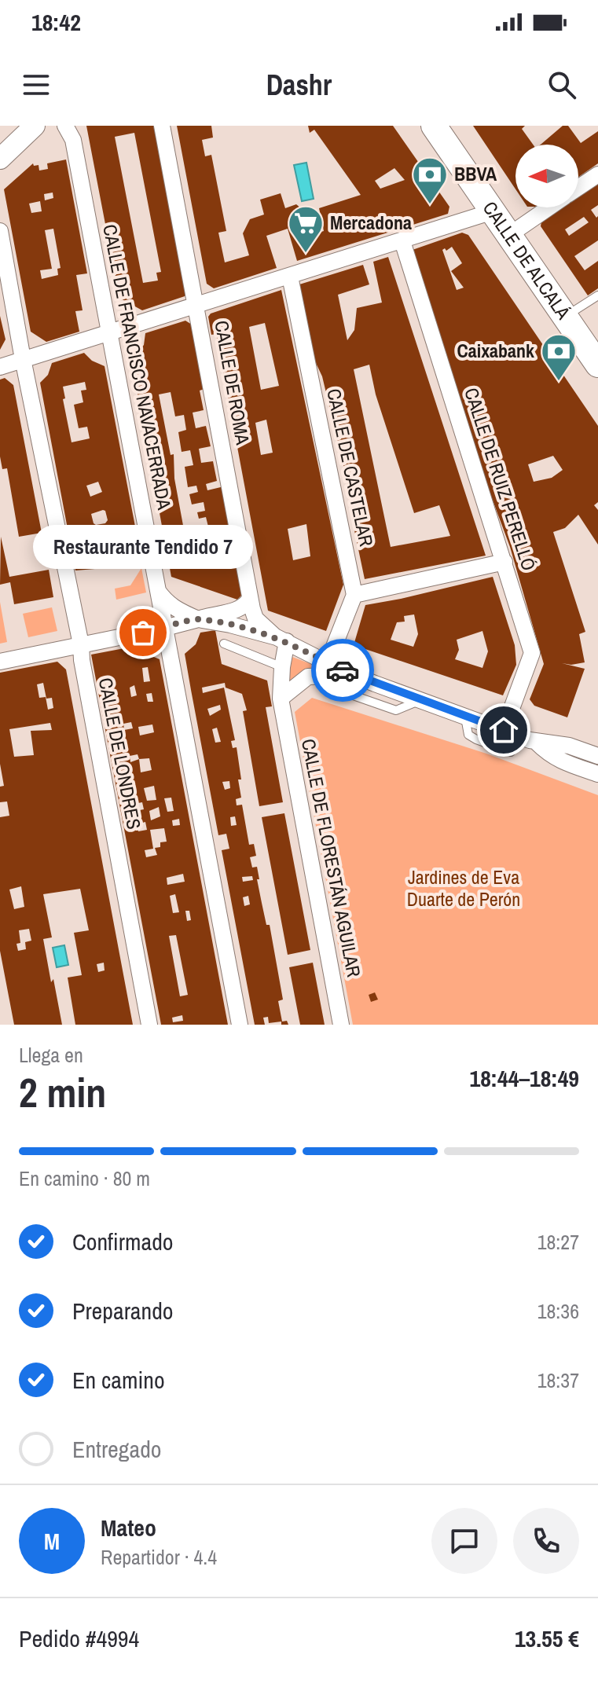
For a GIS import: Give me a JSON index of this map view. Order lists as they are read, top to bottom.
{
  "streets": {
    "main road": ["CALLE DE ALCALÁ"],
    "street": [
      "CALLE DE FRANCISCO NAVACERRADA",
      "CALLE DE ROMA",
      "CALLE DE CASTELAR",
      "CALLE DE RUIZ PERELLÓ",
      "CALLE DE LONDRES",
      "CALLE DE FLORESTÁN AGUILAR"
    ]
  },
  "crossings": [
    ["CALLE DE ROMA", "CALLE DE FLORESTÁN AGUILAR"]
  ],
  "parks": ["Jardines de Eva Duarte de Perón"],
  "places": {
    "bank": ["BBVA", "Caixabank"],
    "supermarket": ["Mercadona"],
    "other": ["Restaurante Tendido 7"]
  },
  "north": "left",
  "page": {
    "status": "18:42",
    "header": "Dashr",
    "bubble": "Restaurante Tendido 7",
    "heading": ["2 min", "Llega en", "18:44–18:49"],
    "panel": [
      "Mateo",
      "Repartidor · 4.4",
      "Pedido #4994",
      "13.55 €"
    ],
    "bar": "En camino · 80 m",
    "list": [
      ["Confirmado", "18:27"],
      ["Preparando", "18:36"],
      ["En camino", "18:37"],
      "Entregado"
    ],
    "round": "M"
  }
}
